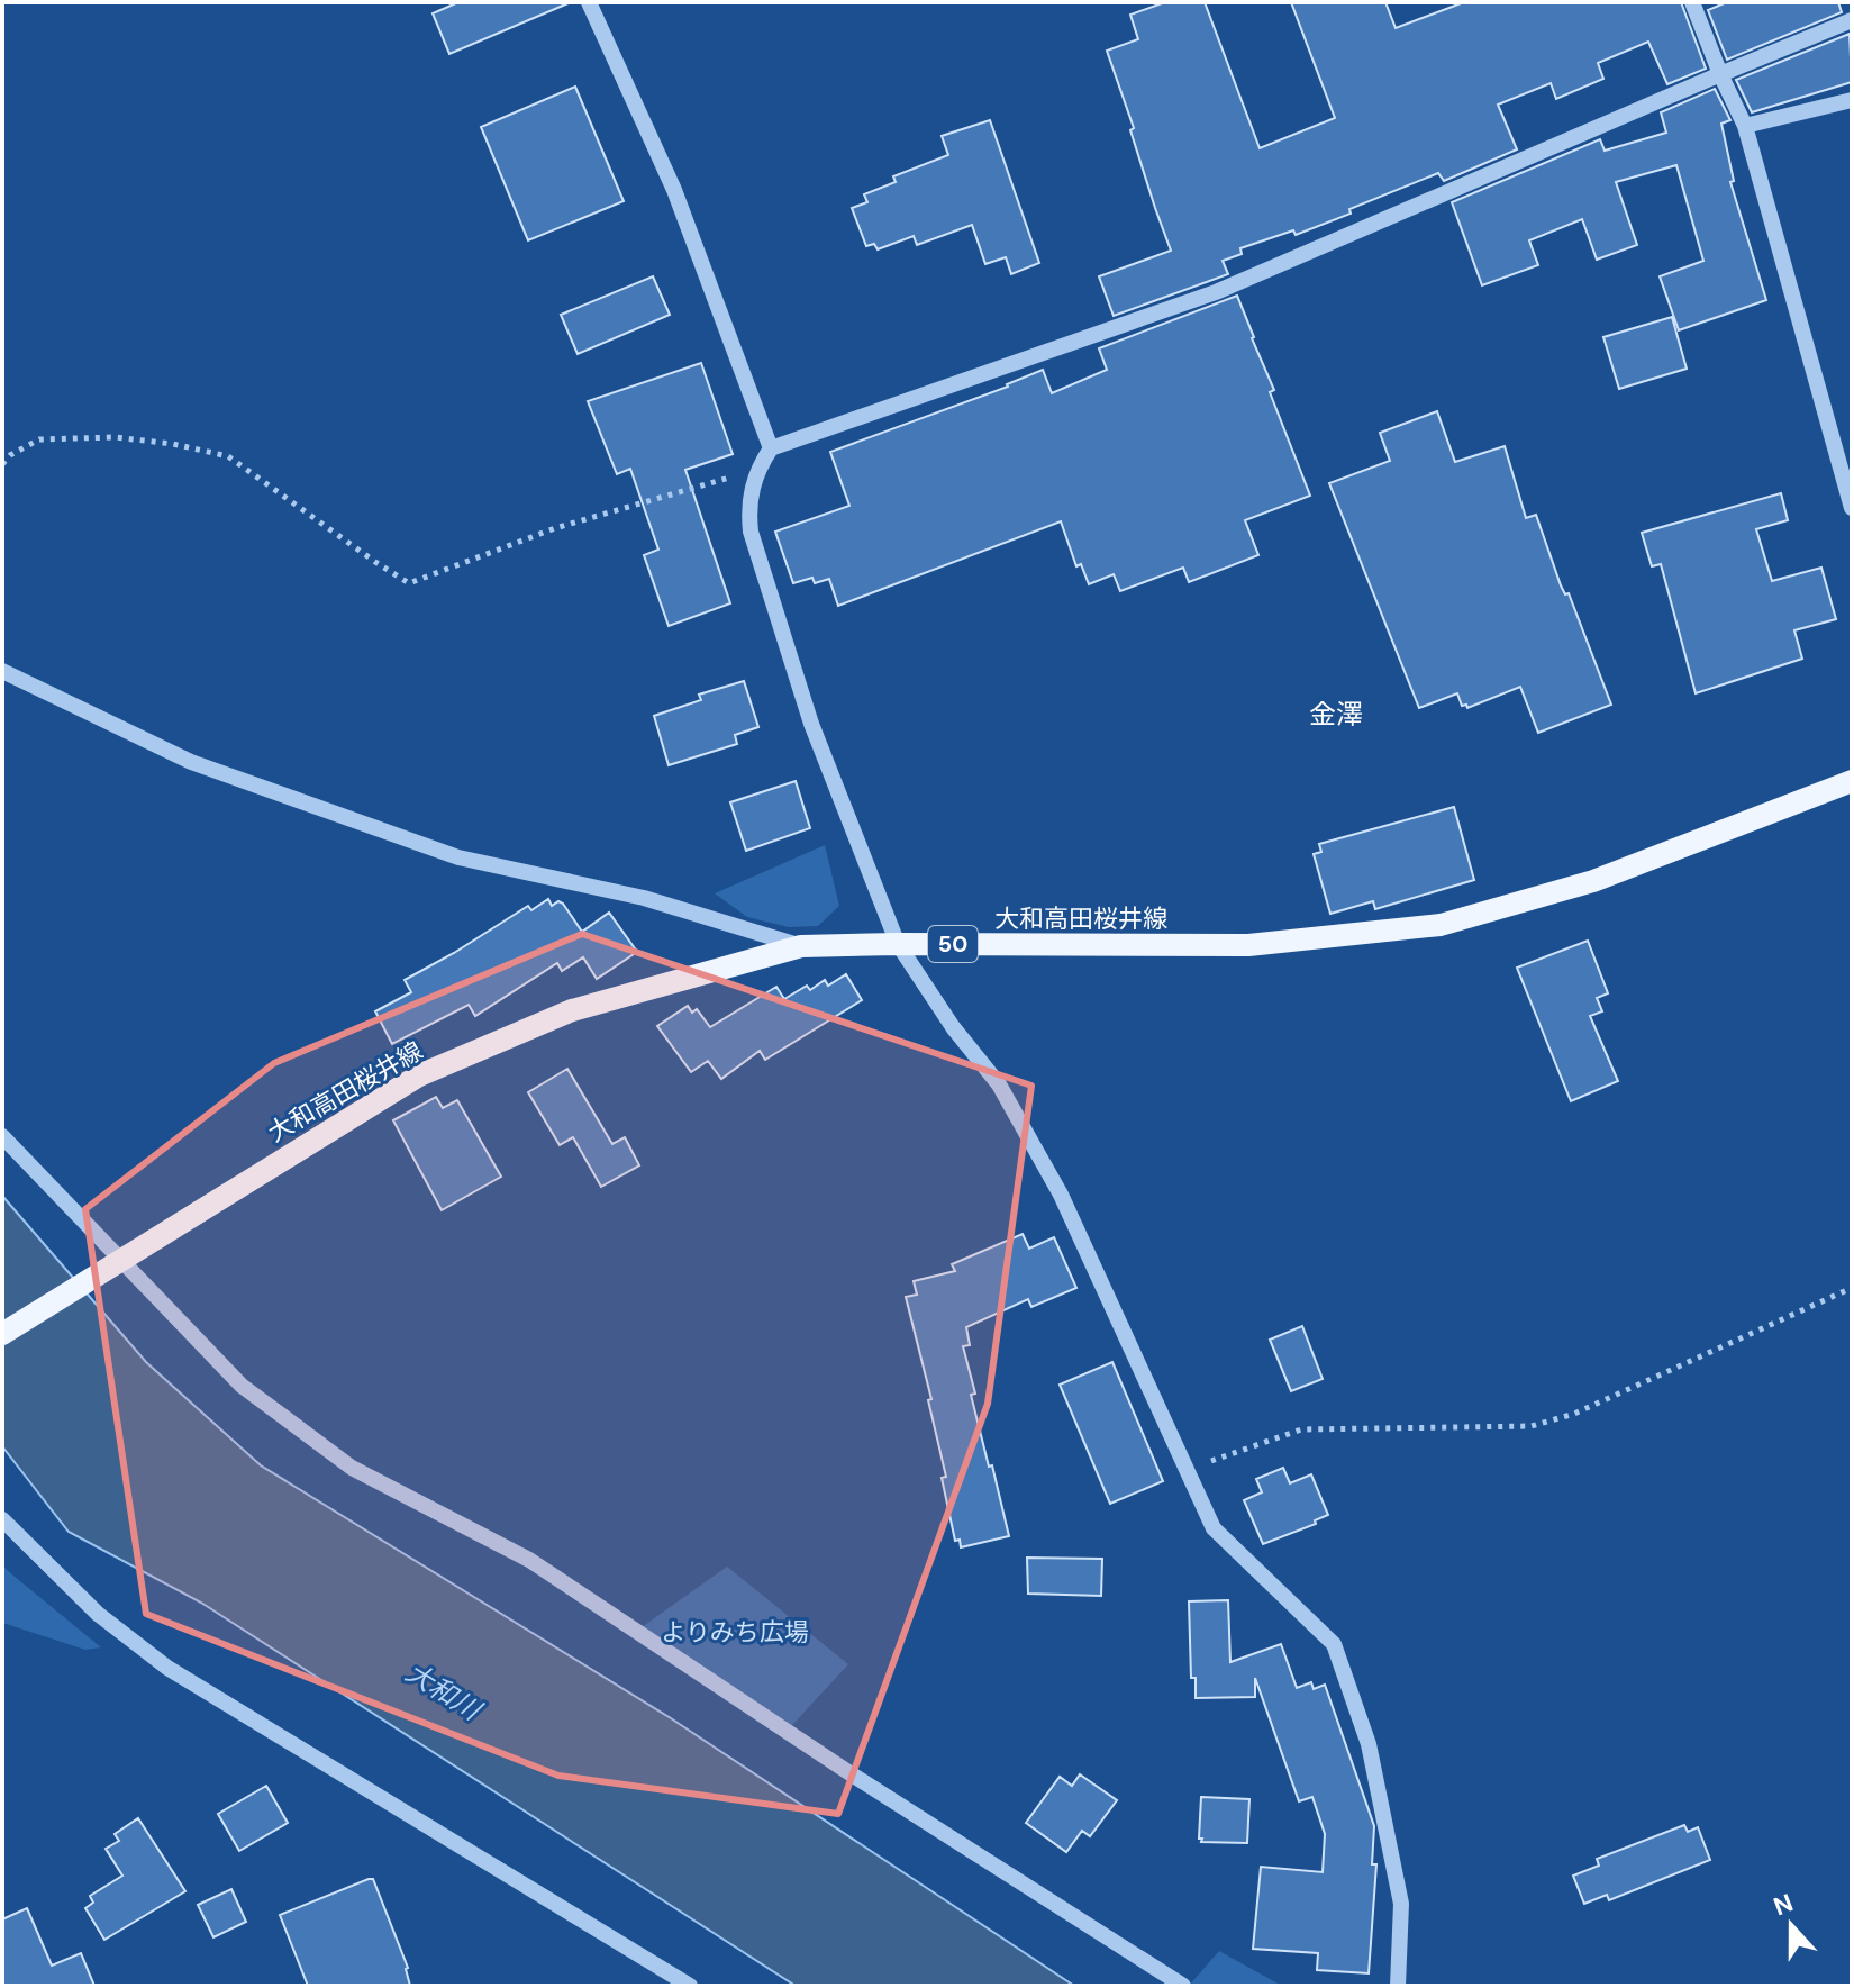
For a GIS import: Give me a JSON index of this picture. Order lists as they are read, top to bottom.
{
  "streets": {
    "main road": ["大和高田桜井線", "50"]
  },
  "districts": ["金澤"],
  "water": ["大和川"],
  "parks": ["よりみち広場"],
  "north": "top"
}
